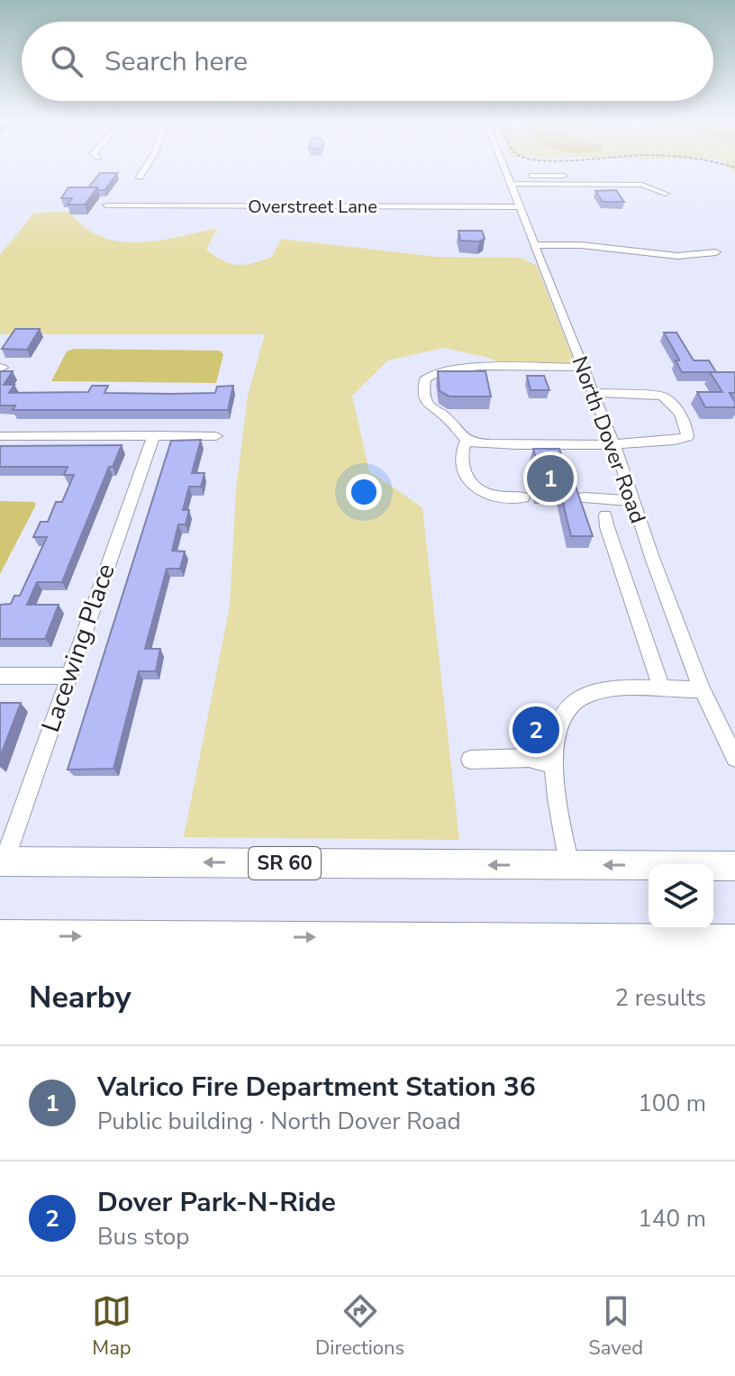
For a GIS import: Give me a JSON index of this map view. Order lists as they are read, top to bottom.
{
  "streets": {
    "highway": ["SR 60"],
    "street": ["Overstreet Lane", "North Dover Road", "Lacewing Place"]
  },
  "crossings": [
    ["Overstreet Lane", "North Dover Road"],
    ["Lacewing Place", "SR 60"]
  ],
  "page": {
    "search": "Search here",
    "pins": ["1", "2"],
    "heading": ["Nearby", "2 results"],
    "list": [
      {
        "mark": "1",
        "name": "Valrico Fire Department Station 36",
        "note": "Public building · North Dover Road",
        "value": "100 m"
      },
      {
        "mark": "2",
        "name": "Dover Park-N-Ride",
        "note": "Bus stop",
        "value": "140 m"
      }
    ],
    "nav": ["Map", "Directions", "Saved"]
  }
}
